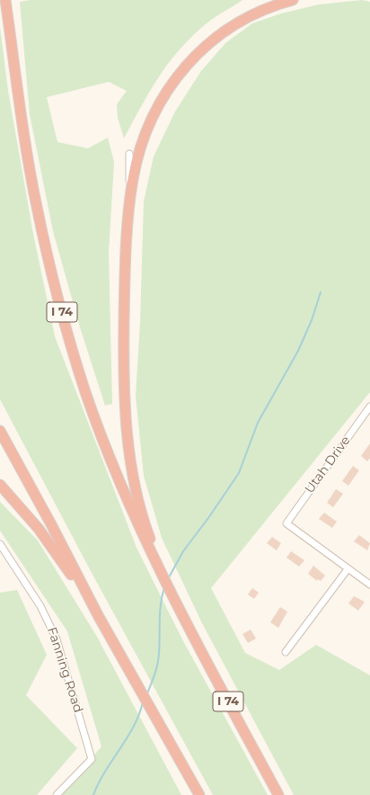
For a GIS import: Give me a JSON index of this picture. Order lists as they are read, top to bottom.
{
  "streets": {
    "highway": ["I 74"],
    "street": ["Utah Drive", "Fanning Road"]
  }
}
